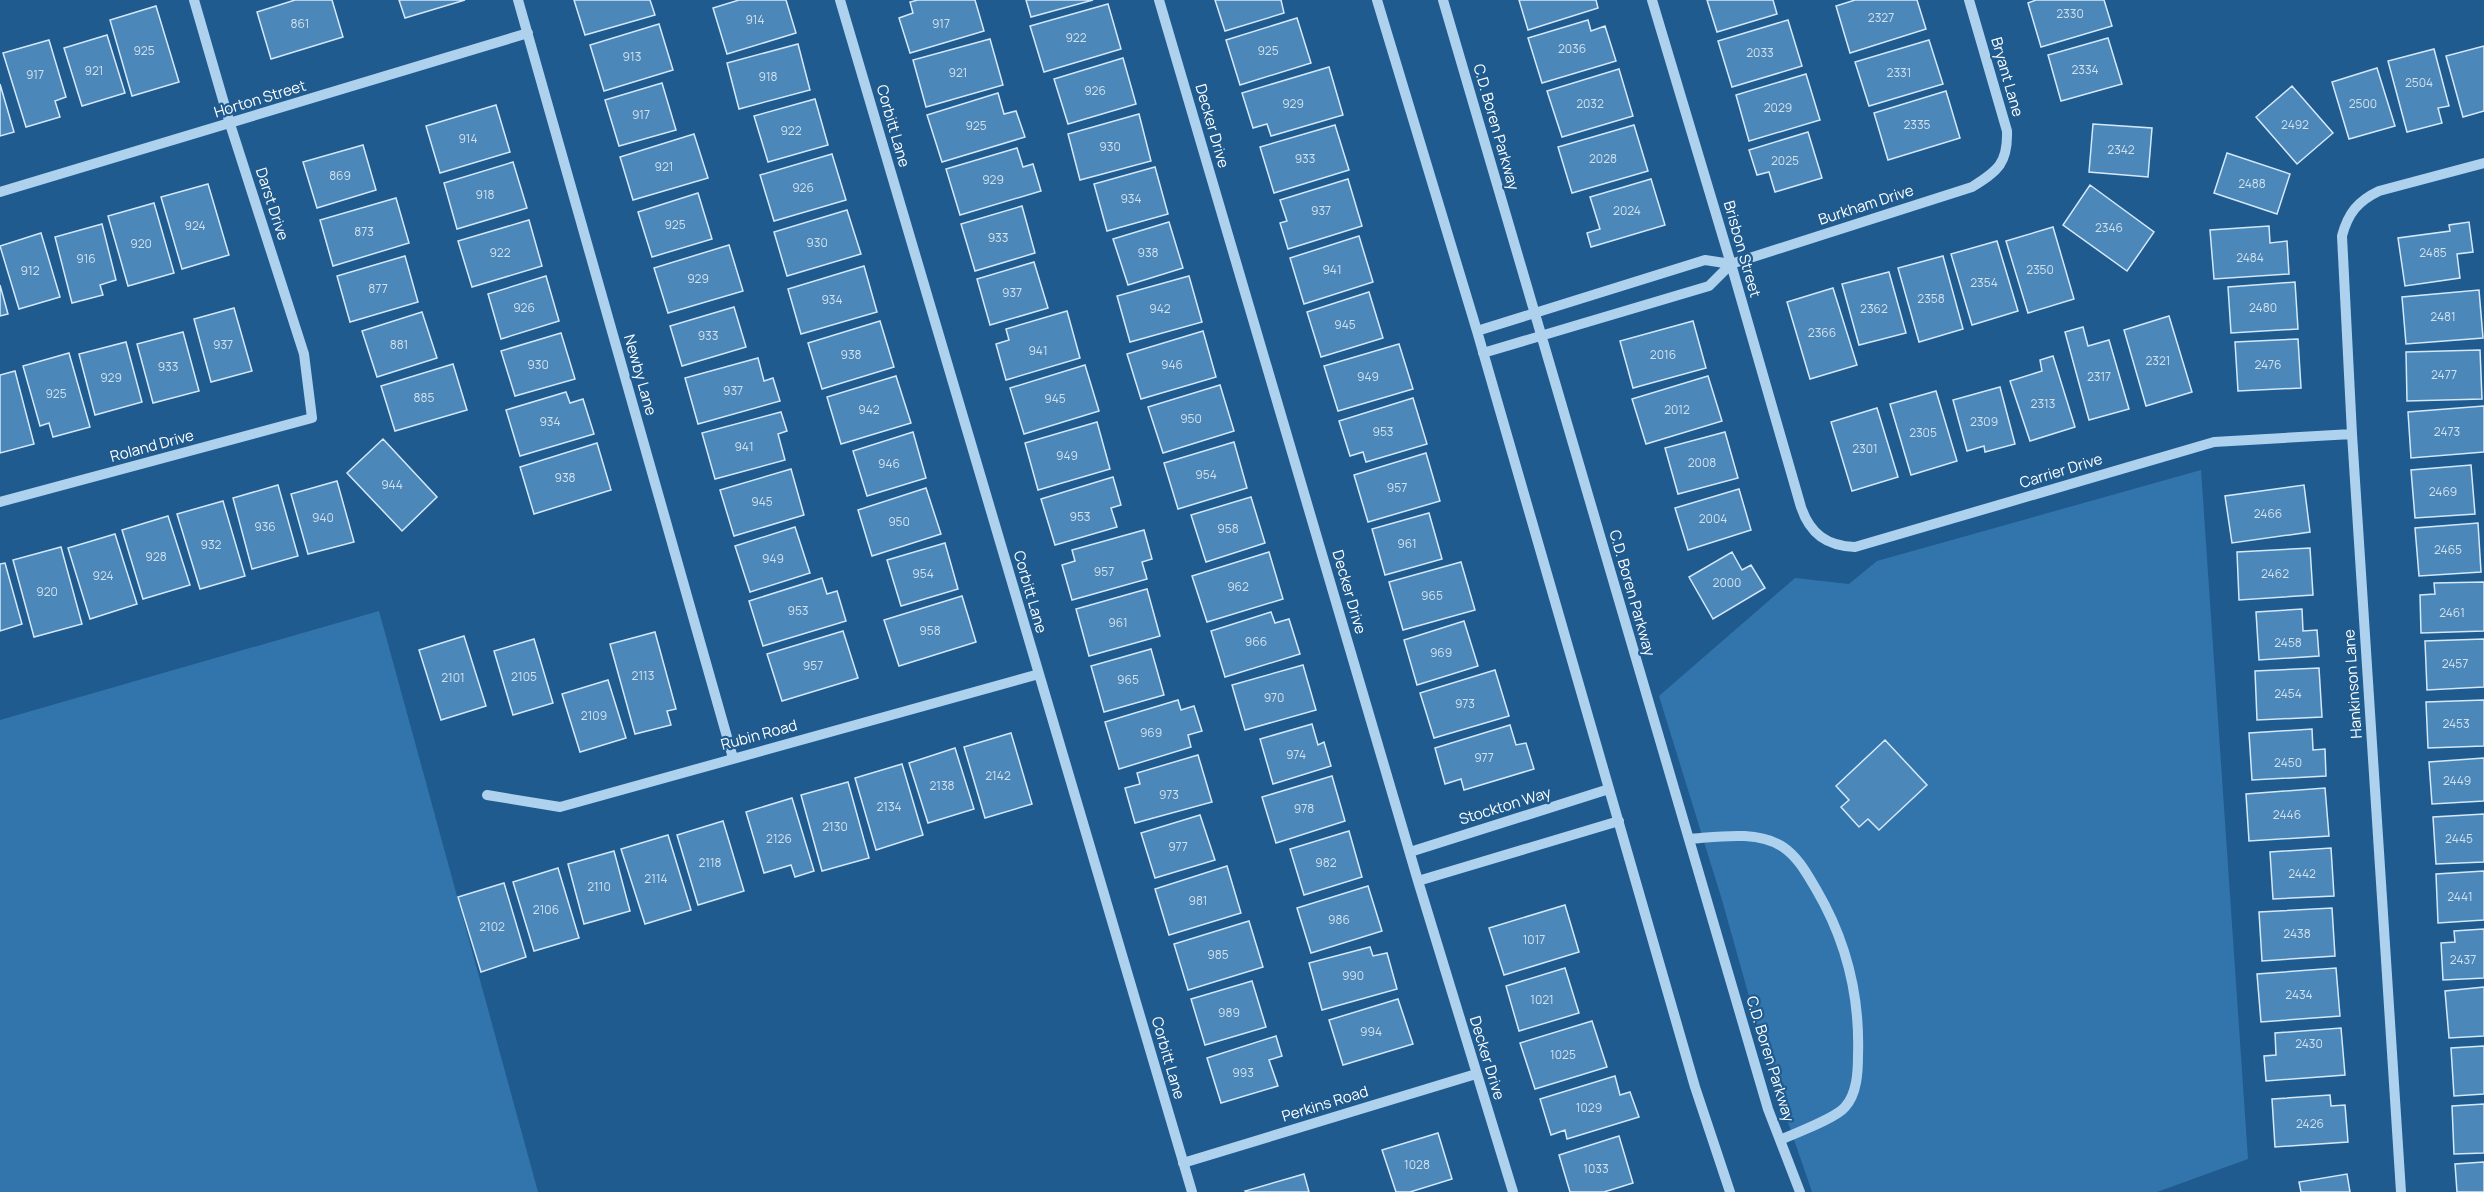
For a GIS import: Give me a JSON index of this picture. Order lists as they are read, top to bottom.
{
  "streets": {
    "street": [
      "Bryant Lane",
      "Horton Street",
      "Corbitt Lane",
      "Decker Drive",
      "C.D. Boren Parkway",
      "Darst Drive",
      "Burkham Drive",
      "Brisbon Street",
      "Newby Lane",
      "Roland Drive",
      "Carrier Drive",
      "Hankinson Lane",
      "Rubin Road",
      "Stockton Way",
      "Perkins Road"
    ]
  },
  "crossings": [
    ["Bryant Lane", "Burkham Drive"],
    ["Horton Street", "Darst Drive"],
    ["Horton Street", "Newby Lane"],
    ["Corbitt Lane", "Rubin Road"],
    ["Corbitt Lane", "Perkins Road"],
    ["Decker Drive", "Stockton Way"],
    ["Decker Drive", "Perkins Road"],
    ["C.D. Boren Parkway", "Burkham Drive"],
    ["Darst Drive", "Roland Drive"],
    ["Burkham Drive", "Brisbon Street"],
    ["Brisbon Street", "Carrier Drive"],
    ["Newby Lane", "Rubin Road"],
    ["Carrier Drive", "Hankinson Lane"]
  ],
  "house_numbers": [
    "2330",
    "2327",
    "914",
    "861",
    "917",
    "922",
    "2036",
    "925",
    "925",
    "2033",
    "913",
    "2334",
    "921",
    "921",
    "2331",
    "917",
    "918",
    "2504",
    "926",
    "929",
    "2032",
    "2500",
    "2029",
    "917",
    "2335",
    "2492",
    "925",
    "922",
    "914",
    "930",
    "2342",
    "933",
    "2028",
    "2025",
    "921",
    "869",
    "929",
    "2488",
    "926",
    "918",
    "934",
    "937",
    "2024",
    "925",
    "924",
    "2346",
    "873",
    "933",
    "930",
    "920",
    "922",
    "938",
    "2485",
    "2484",
    "916",
    "941",
    "2350",
    "912",
    "929",
    "2354",
    "877",
    "937",
    "2358",
    "934",
    "926",
    "2480",
    "942",
    "2362",
    "2481",
    "945",
    "2366",
    "933",
    "937",
    "881",
    "941",
    "938",
    "2016",
    "2321",
    "930",
    "946",
    "2476",
    "933",
    "2477",
    "949",
    "2317",
    "929",
    "937",
    "925",
    "885",
    "945",
    "2313",
    "942",
    "2012",
    "950",
    "934",
    "2309",
    "953",
    "2473",
    "2305",
    "941",
    "2301",
    "949",
    "2008",
    "946",
    "954",
    "938",
    "944",
    "957",
    "2469",
    "945",
    "2466",
    "953",
    "940",
    "2004",
    "950",
    "936",
    "958",
    "961",
    "932",
    "2465",
    "928",
    "949",
    "957",
    "954",
    "2462",
    "924",
    "2000",
    "962",
    "920",
    "965",
    "953",
    "2461",
    "961",
    "958",
    "966",
    "2458",
    "969",
    "2457",
    "957",
    "2113",
    "2105",
    "2101",
    "965",
    "2454",
    "970",
    "973",
    "2109",
    "2453",
    "969",
    "974",
    "977",
    "2450",
    "2142",
    "2449",
    "2138",
    "973",
    "2134",
    "978",
    "2446",
    "2130",
    "2126",
    "2445",
    "977",
    "2118",
    "982",
    "2442",
    "2114",
    "2110",
    "2441",
    "981",
    "2106",
    "986",
    "2102",
    "2438",
    "1017",
    "985",
    "2437",
    "990",
    "2434",
    "1021",
    "989",
    "994",
    "2430",
    "1025",
    "993",
    "1029",
    "2426",
    "1028",
    "1033"
  ]
}
